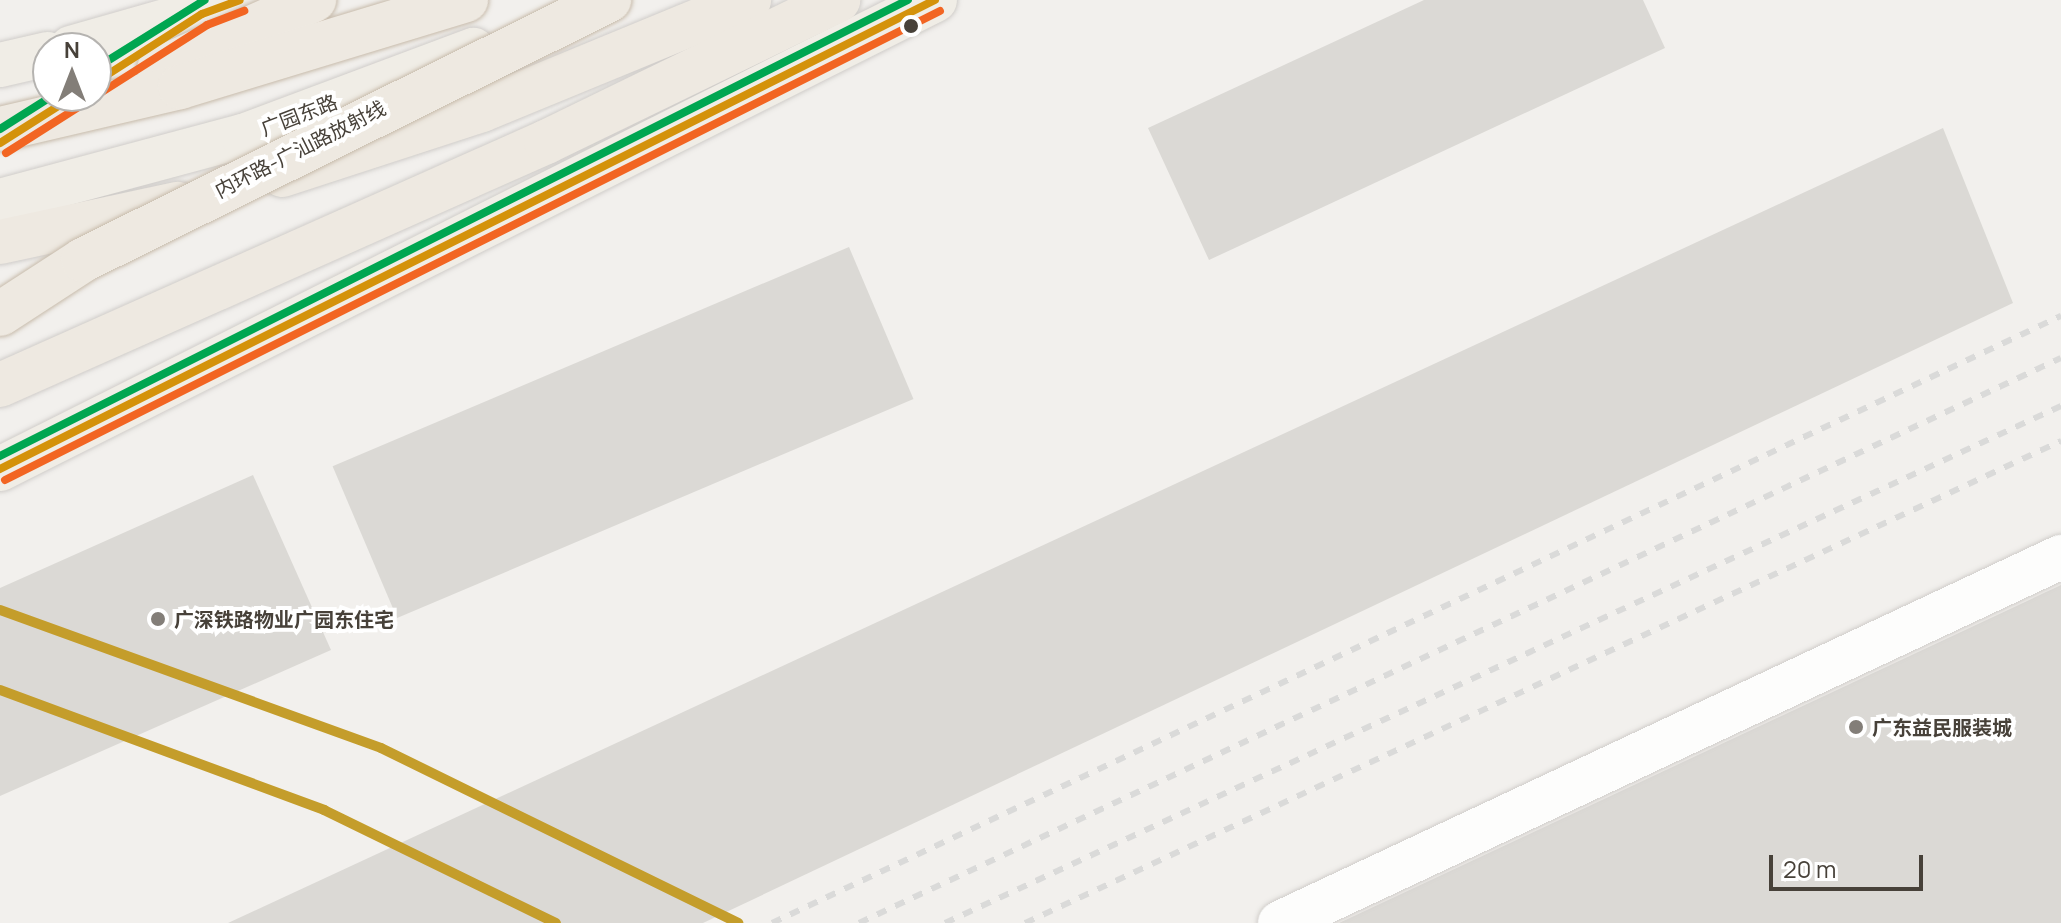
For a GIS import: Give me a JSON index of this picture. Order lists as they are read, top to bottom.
{
  "streets": {
    "highway": ["内环路-广汕路放射线"],
    "main road": ["广园东路"]
  },
  "places": ["广深铁路物业广园东住宅", "广东益民服装城"],
  "scale_bar": "20 m",
  "north": "top"
}
